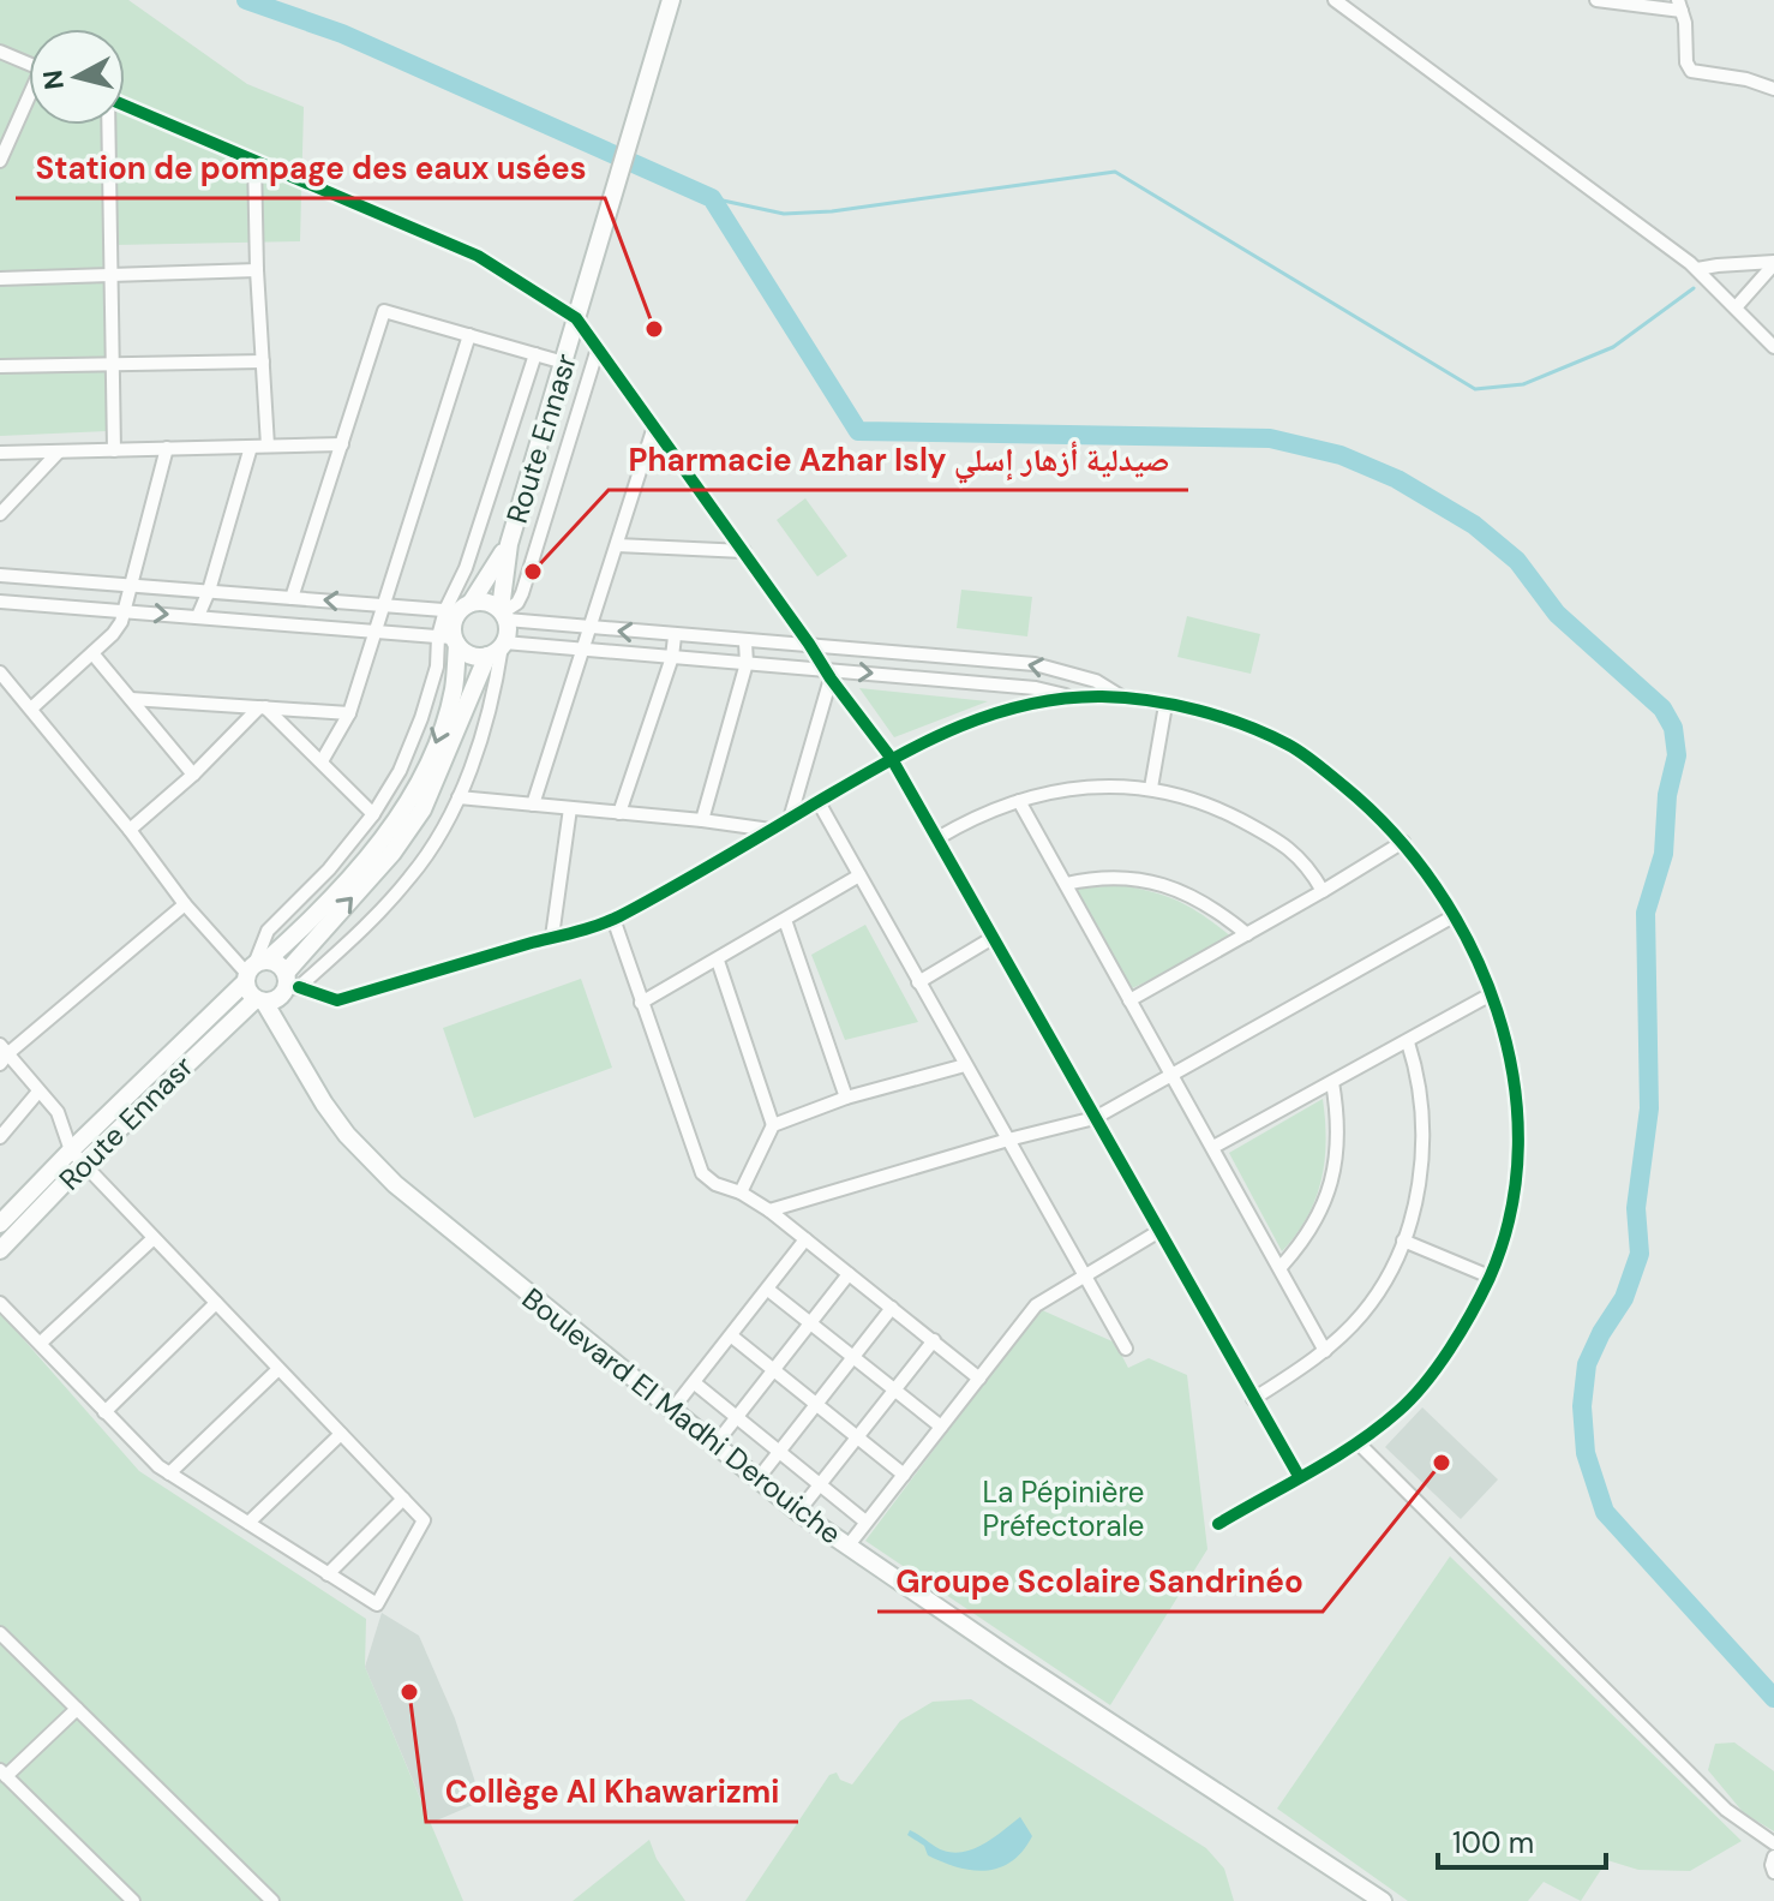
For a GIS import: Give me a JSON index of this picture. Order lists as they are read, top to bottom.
{
  "streets": {
    "main road": ["Route Ennasr", "Boulevard El Madhi Derouiche"]
  },
  "crossings": [
    ["Route Ennasr", "Boulevard El Madhi Derouiche"]
  ],
  "parks": ["La Pépinière Préfectorale"],
  "places": [
    "Station de pompage des eaux usées",
    "Pharmacie Azhar Isly صيدلية أزهار إسلي",
    "Groupe Scolaire Sandrinéo",
    "Collège Al Khawarizmi"
  ],
  "scale_bar": "100 m",
  "north": "left"
}
